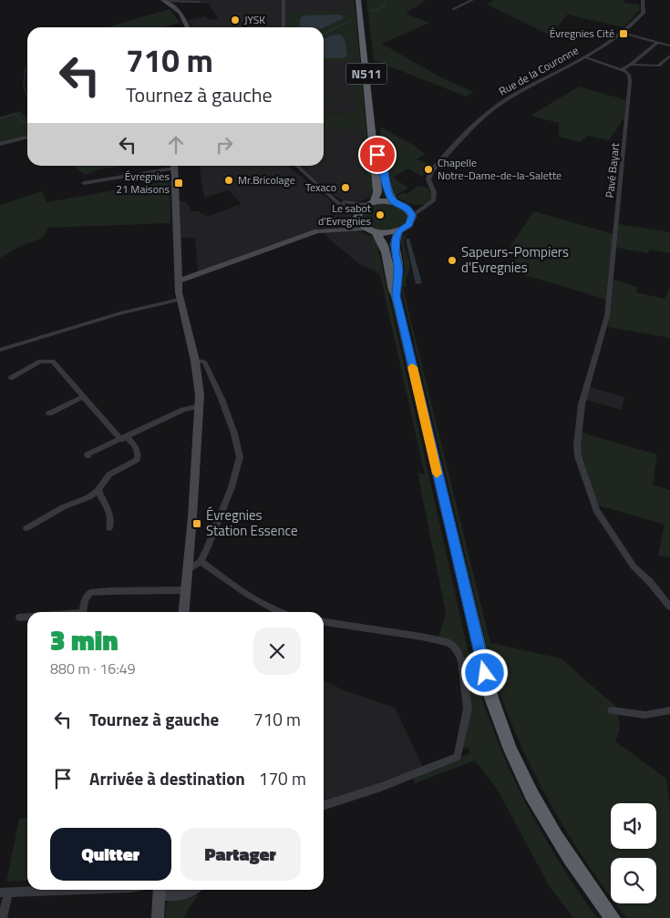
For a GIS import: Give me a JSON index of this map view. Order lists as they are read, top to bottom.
{
  "streets": {
    "highway": ["N511"],
    "street": ["Rue de la Couronne", "Pavé Bayart"]
  },
  "places": {
    "other": [
      "JYSK",
      "Chapelle Notre-Dame-de-la-Salette",
      "Mr.Bricolage",
      "Texaco",
      "Le sabot d'Evregnies",
      "Sapeurs-Pompiers d'Evregnies"
    ],
    "transit": ["Évregnies Cité", "Évregnies 21 Maisons", "Évregnies Station Essence"]
  },
  "page": {
    "turn": ["710 m", "Tournez à gauche"],
    "heading": ["3 min", "880 m · 16:49"],
    "list": [
      {
        "name": "Tournez à gauche",
        "value": "710 m"
      },
      {
        "name": "Arrivée à destination",
        "value": "170 m"
      }
    ],
    "buttons": ["Quitter", "Partager"]
  }
}
